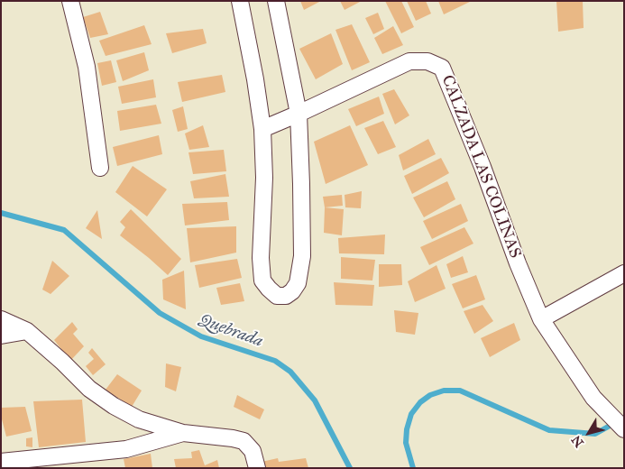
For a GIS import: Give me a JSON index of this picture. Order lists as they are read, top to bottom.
{
  "streets": {
    "street": ["CALZADA LAS COLINAS"]
  },
  "water": ["Quebrada"],
  "north": "bottom left"
}
